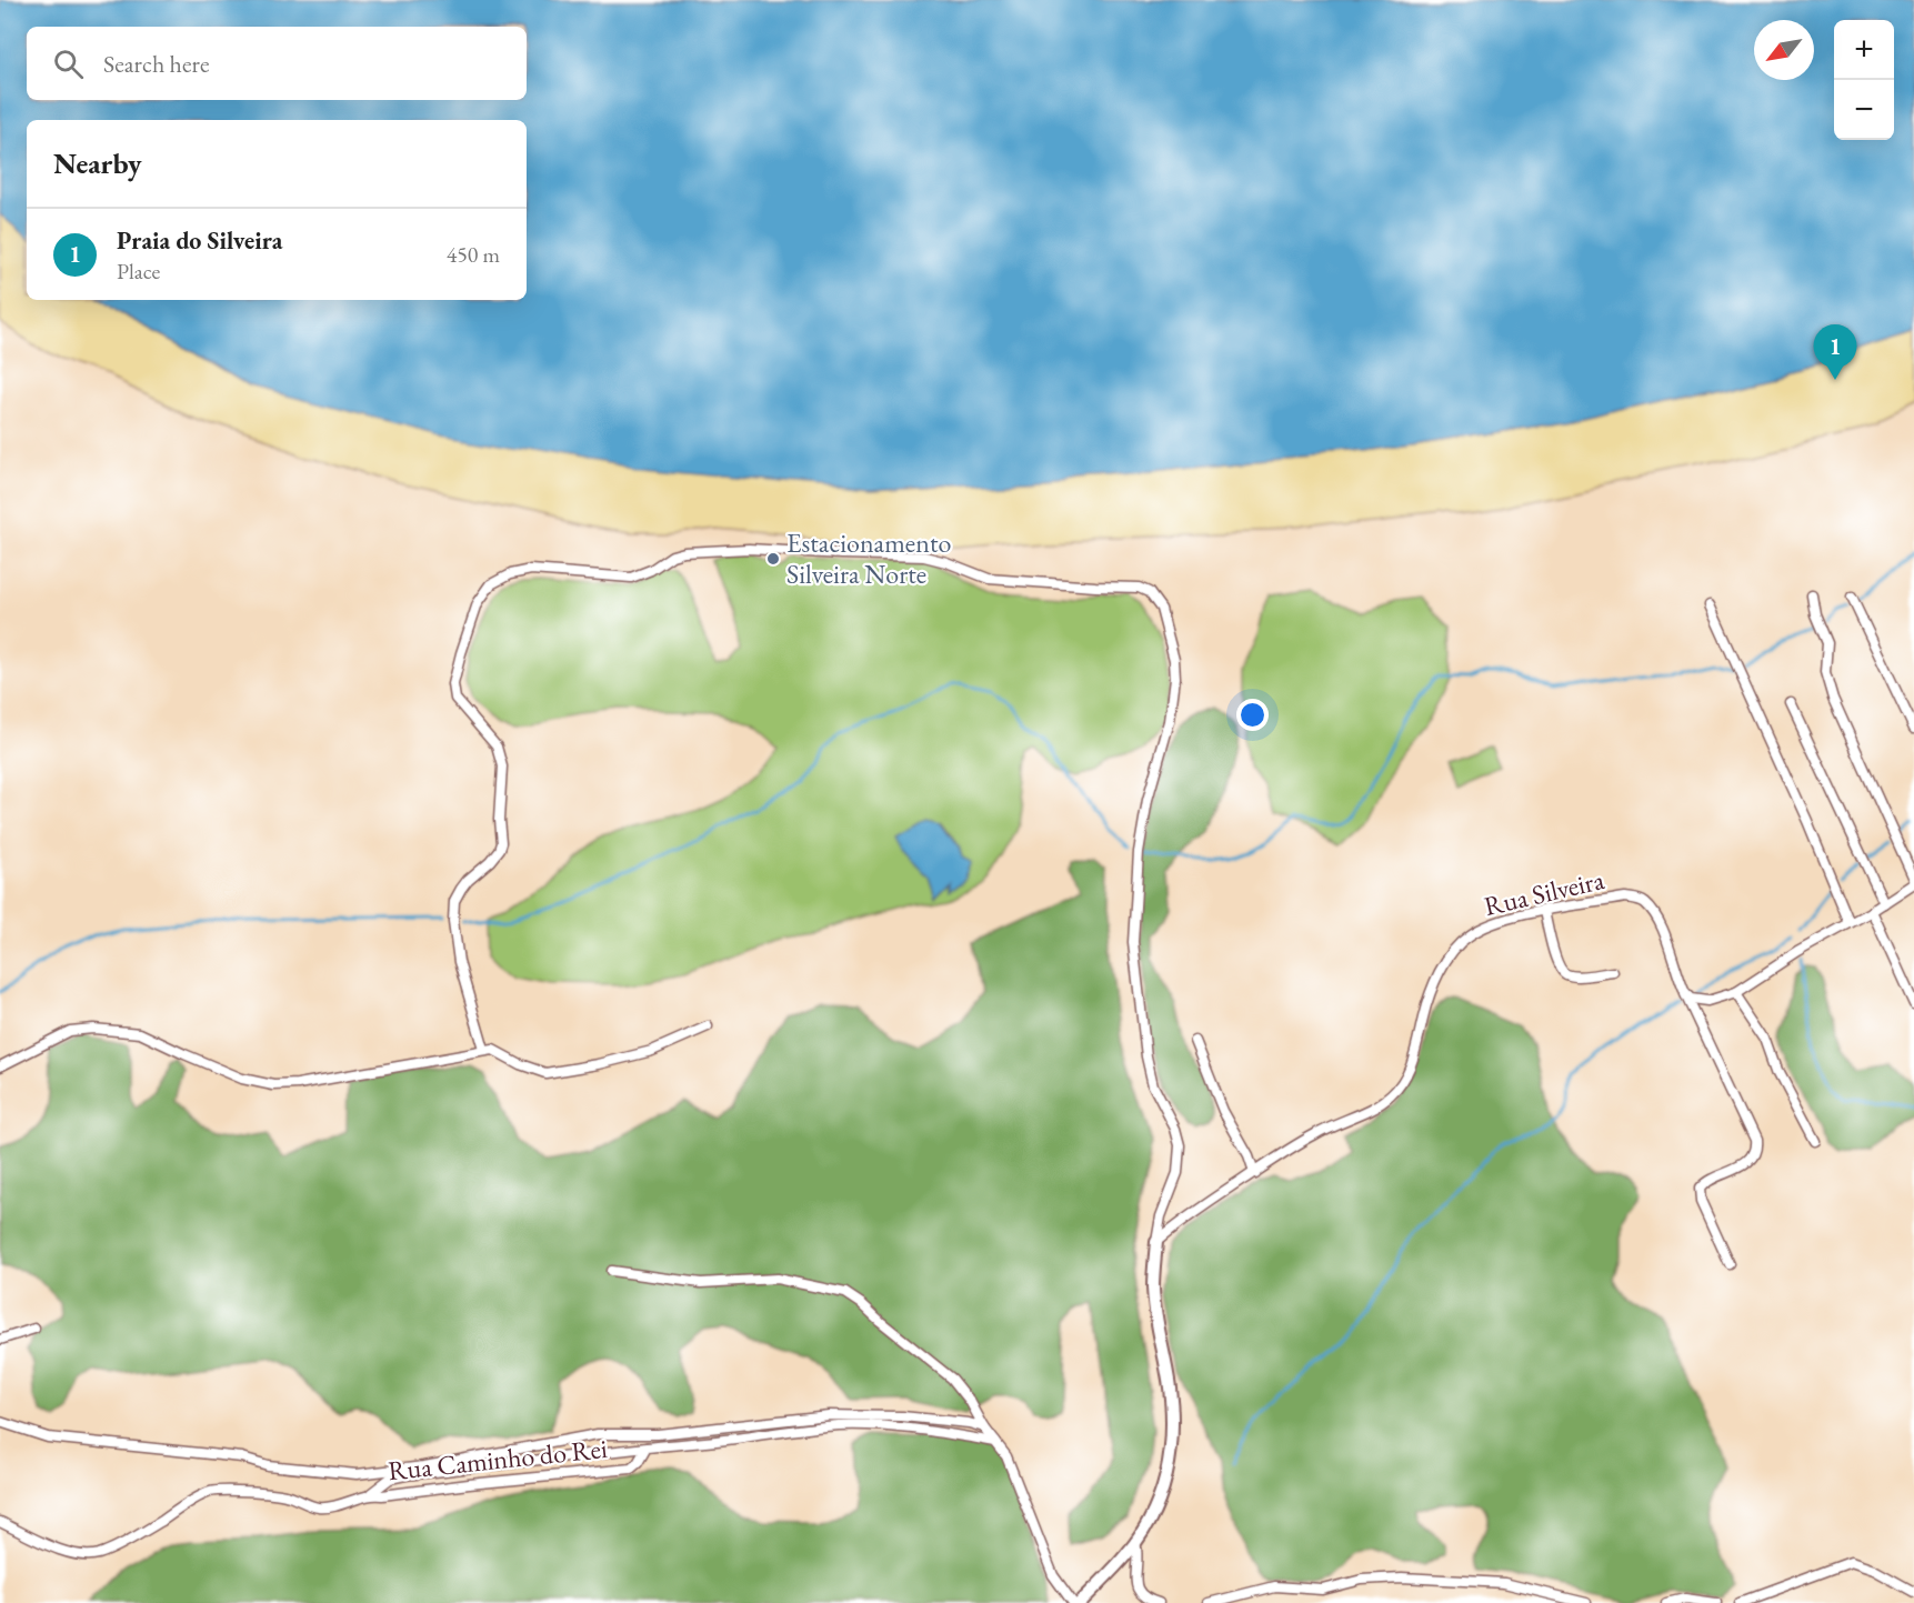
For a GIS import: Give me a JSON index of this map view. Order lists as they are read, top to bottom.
{
  "streets": {
    "street": ["Rua Silveira", "Rua Caminho do Rei"]
  },
  "places": ["Estacionamento Silveira Norte"],
  "north": "bottom left",
  "page": {
    "map_buttons": ["+", "−"],
    "search": "Search here",
    "heading": "Nearby",
    "list": [
      {
        "mark": "1",
        "name": "Praia do Silveira",
        "note": "Place",
        "value": "450 m"
      }
    ],
    "pins": "1"
  }
}
